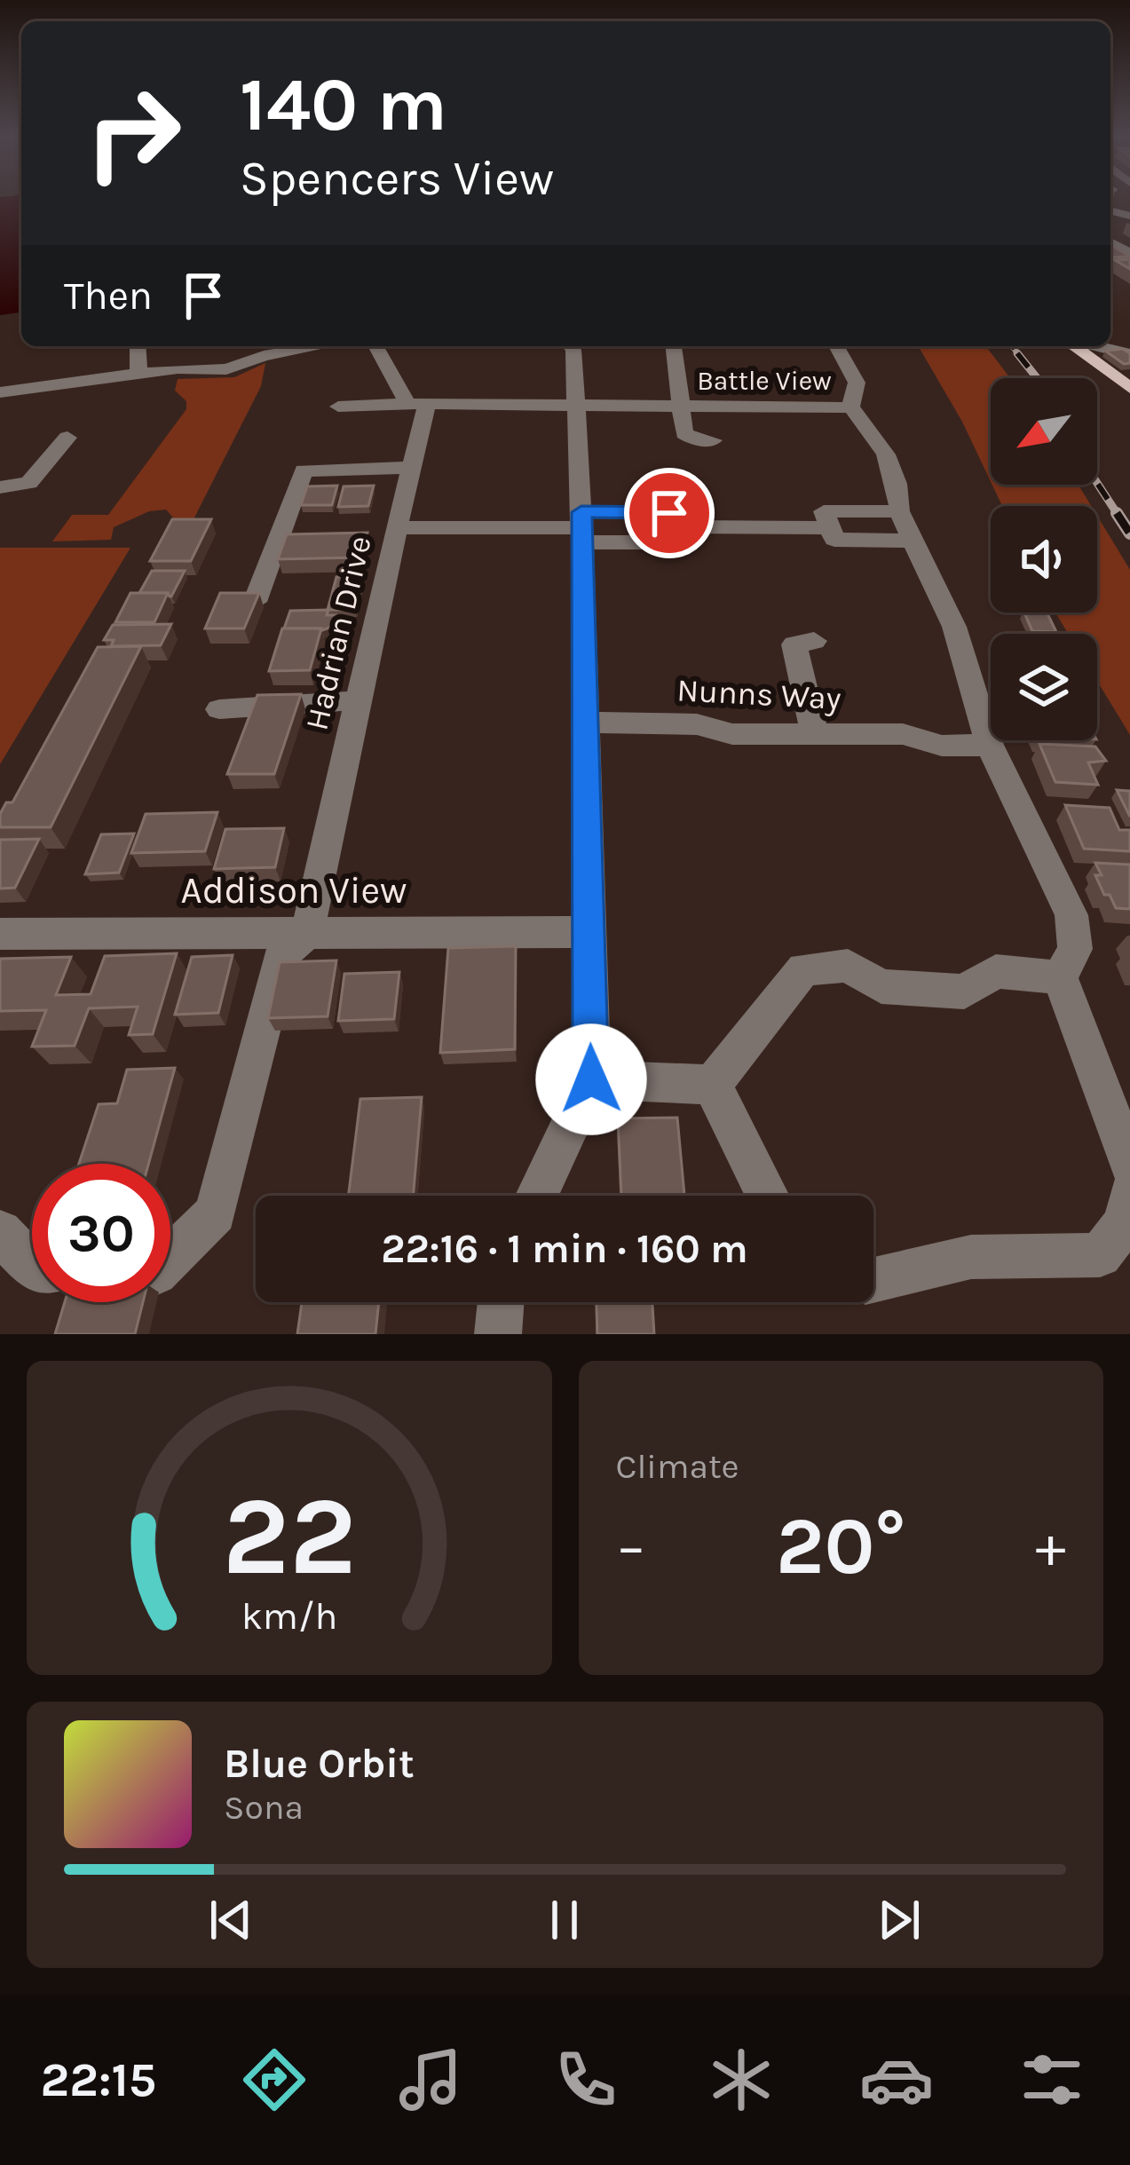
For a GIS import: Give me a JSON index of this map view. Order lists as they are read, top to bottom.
{
  "streets": {
    "street": [
      "Battle View",
      "Hadrian Drive",
      "Nunns Way",
      "Addison View"
    ]
  },
  "crossings": [
    ["Hadrian Drive", "Addison View"]
  ],
  "north": "bottom left",
  "page": {
    "turn": ["140 m", "Spencers View"],
    "then": "Then",
    "limit": "30",
    "trip": "22:16 · 1 min · 160 m",
    "tile": "Climate",
    "heat": ["−", "20°", "+"],
    "song": ["Blue Orbit", "Sona"],
    "tabs": "22:15",
    "gauge": ["22", "km/h"]
  }
}
